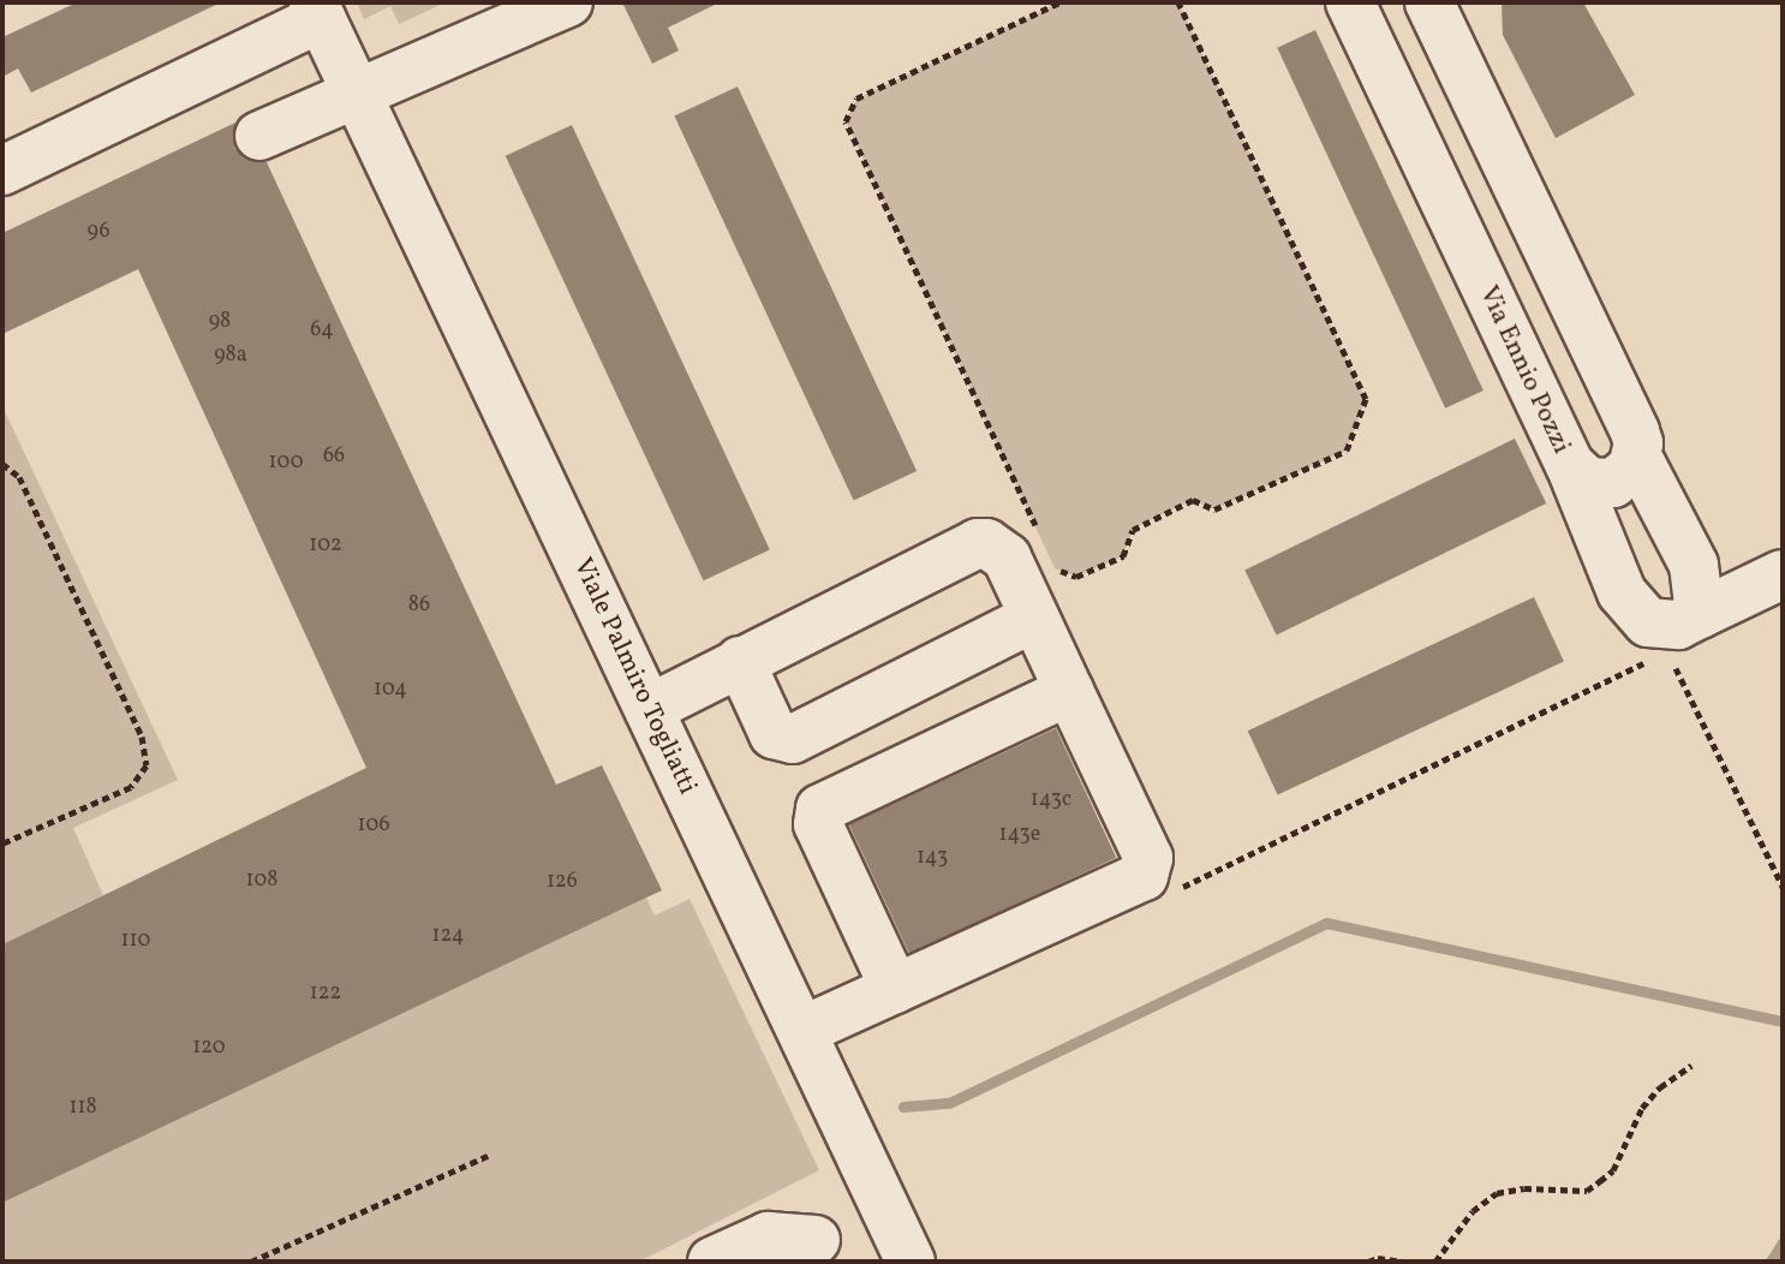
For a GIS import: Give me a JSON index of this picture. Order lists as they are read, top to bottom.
{
  "streets": {
    "street": ["Via Ennio Pozzi", "Viale Palmiro Togliatti"]
  },
  "house_numbers": [
    "96",
    "98",
    "64",
    "98a",
    "66",
    "100",
    "102",
    "86",
    "104",
    "143c",
    "106",
    "143e",
    "143",
    "108",
    "126",
    "124",
    "110",
    "122",
    "120",
    "118"
  ]
}
